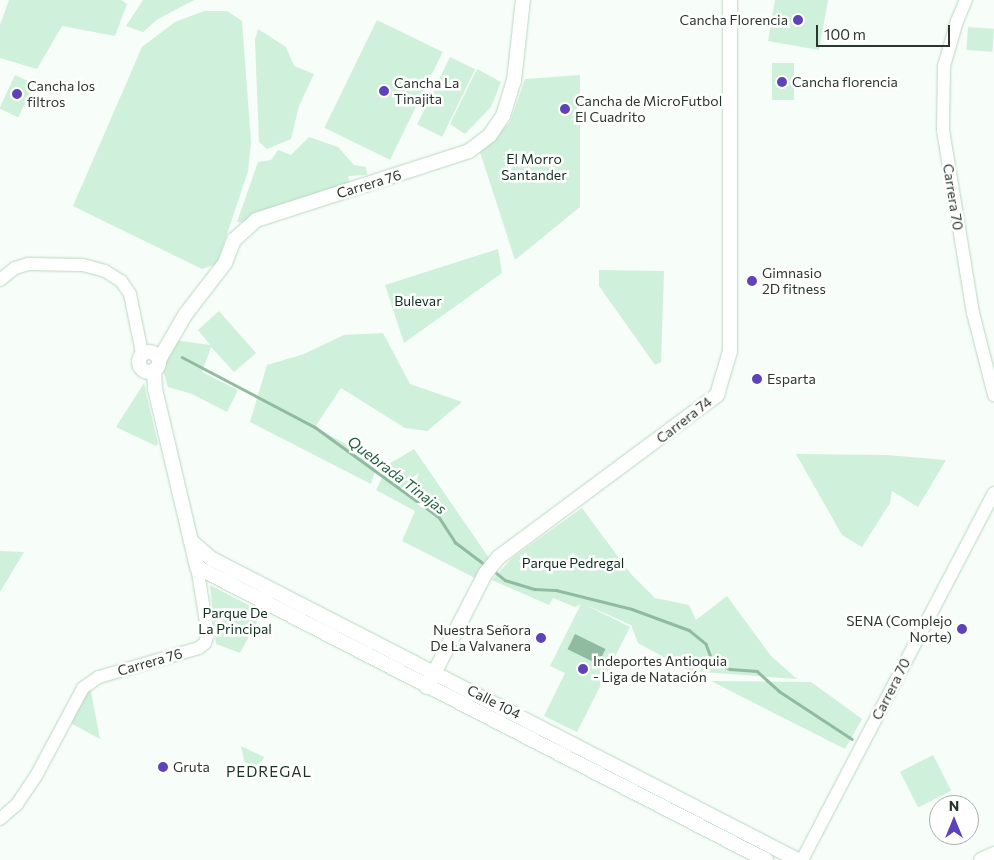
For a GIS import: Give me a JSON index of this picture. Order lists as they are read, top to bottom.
{
  "streets": {
    "main road": ["Carrera 76", "Carrera 74", "Calle 104"],
    "street": ["Carrera 70"]
  },
  "crossings": [
    ["Carrera 76", "Calle 104"],
    ["Carrera 74", "Calle 104"]
  ],
  "districts": ["PEDREGAL"],
  "water": ["Quebrada Tinajas"],
  "parks": [
    "El Morro Santander",
    "Bulevar",
    "Parque Pedregal",
    "Parque De La Principal"
  ],
  "places": [
    "Cancha Florencia",
    "Cancha florencia",
    "Cancha La Tinajita",
    "Cancha los filtros",
    "Cancha de MicroFutbol El Cuadrito",
    "Gimnasio 2D fitness",
    "Esparta",
    "SENA (Complejo Norte)",
    "Nuestra Señora De La Valvanera",
    "Indeportes Antioquia - Liga de Natación",
    "Gruta"
  ],
  "scale_bar": "100 m",
  "north": "top"
}
